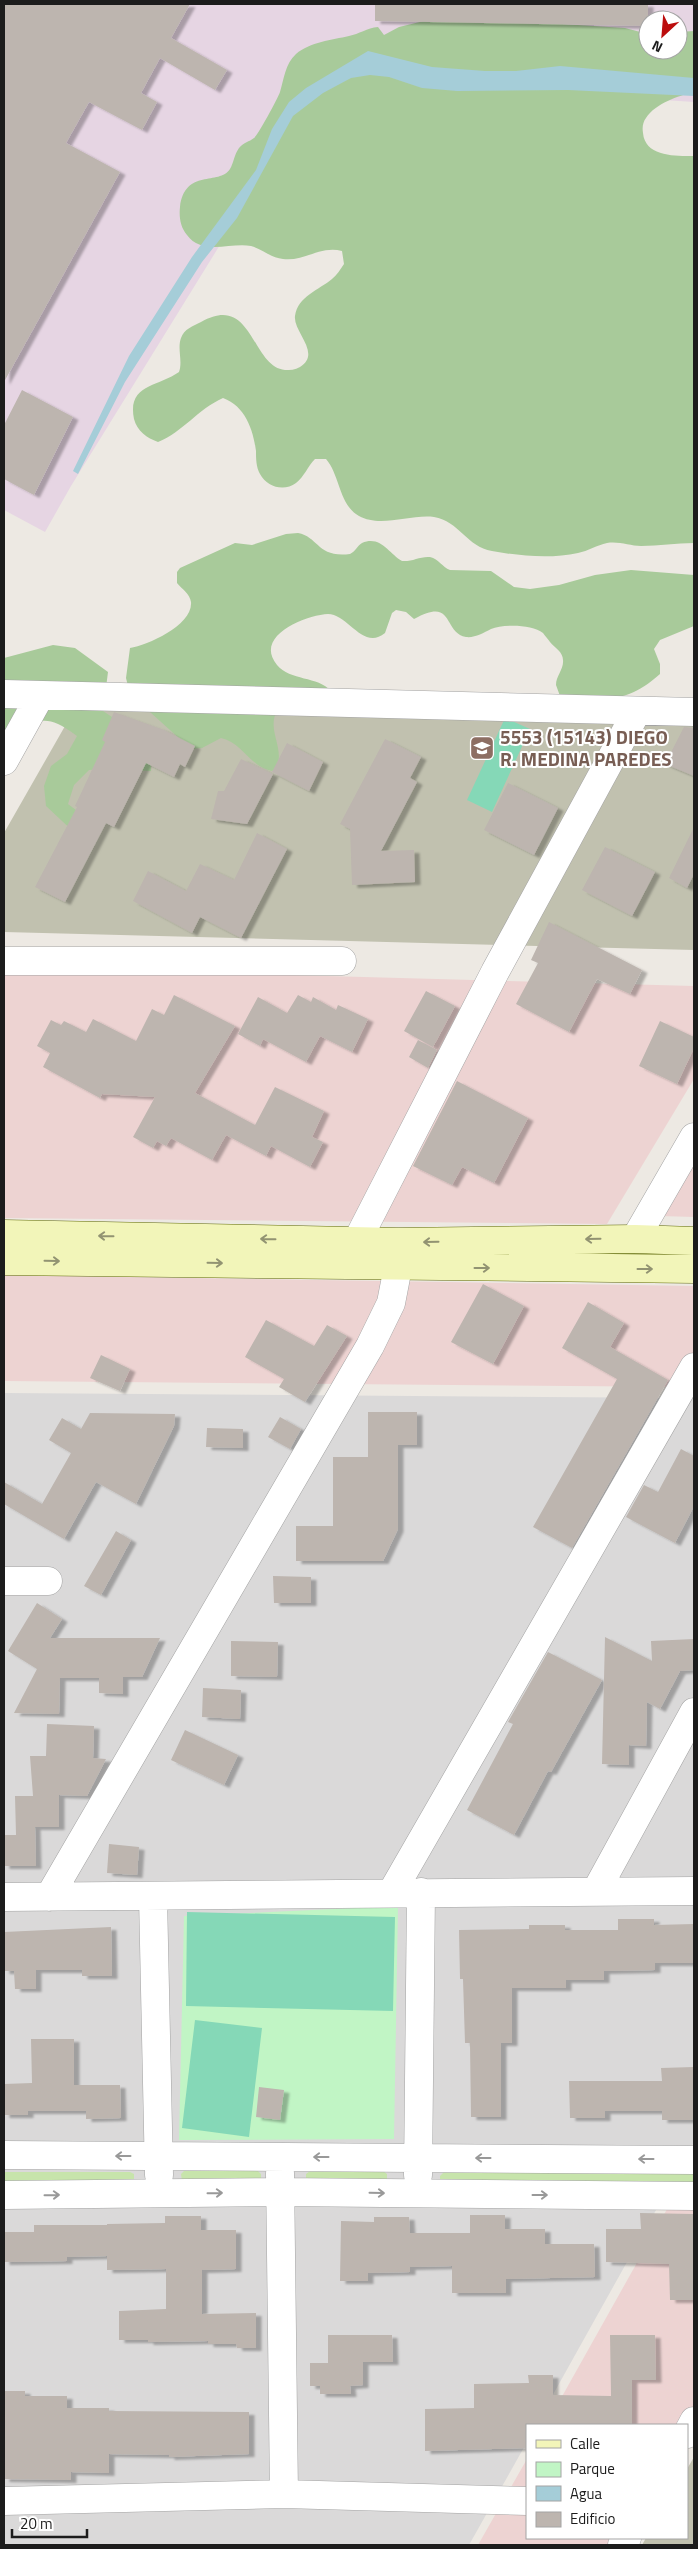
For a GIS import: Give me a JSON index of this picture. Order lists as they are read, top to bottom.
{
  "places": {
    "school or university": ["5553 (15143) DIEGO R. MEDINA PAREDES"]
  },
  "legend": [
    "Calle",
    "Parque",
    "Agua",
    "Edificio"
  ],
  "scale_bar": "20 m",
  "north": "bottom left"
}
